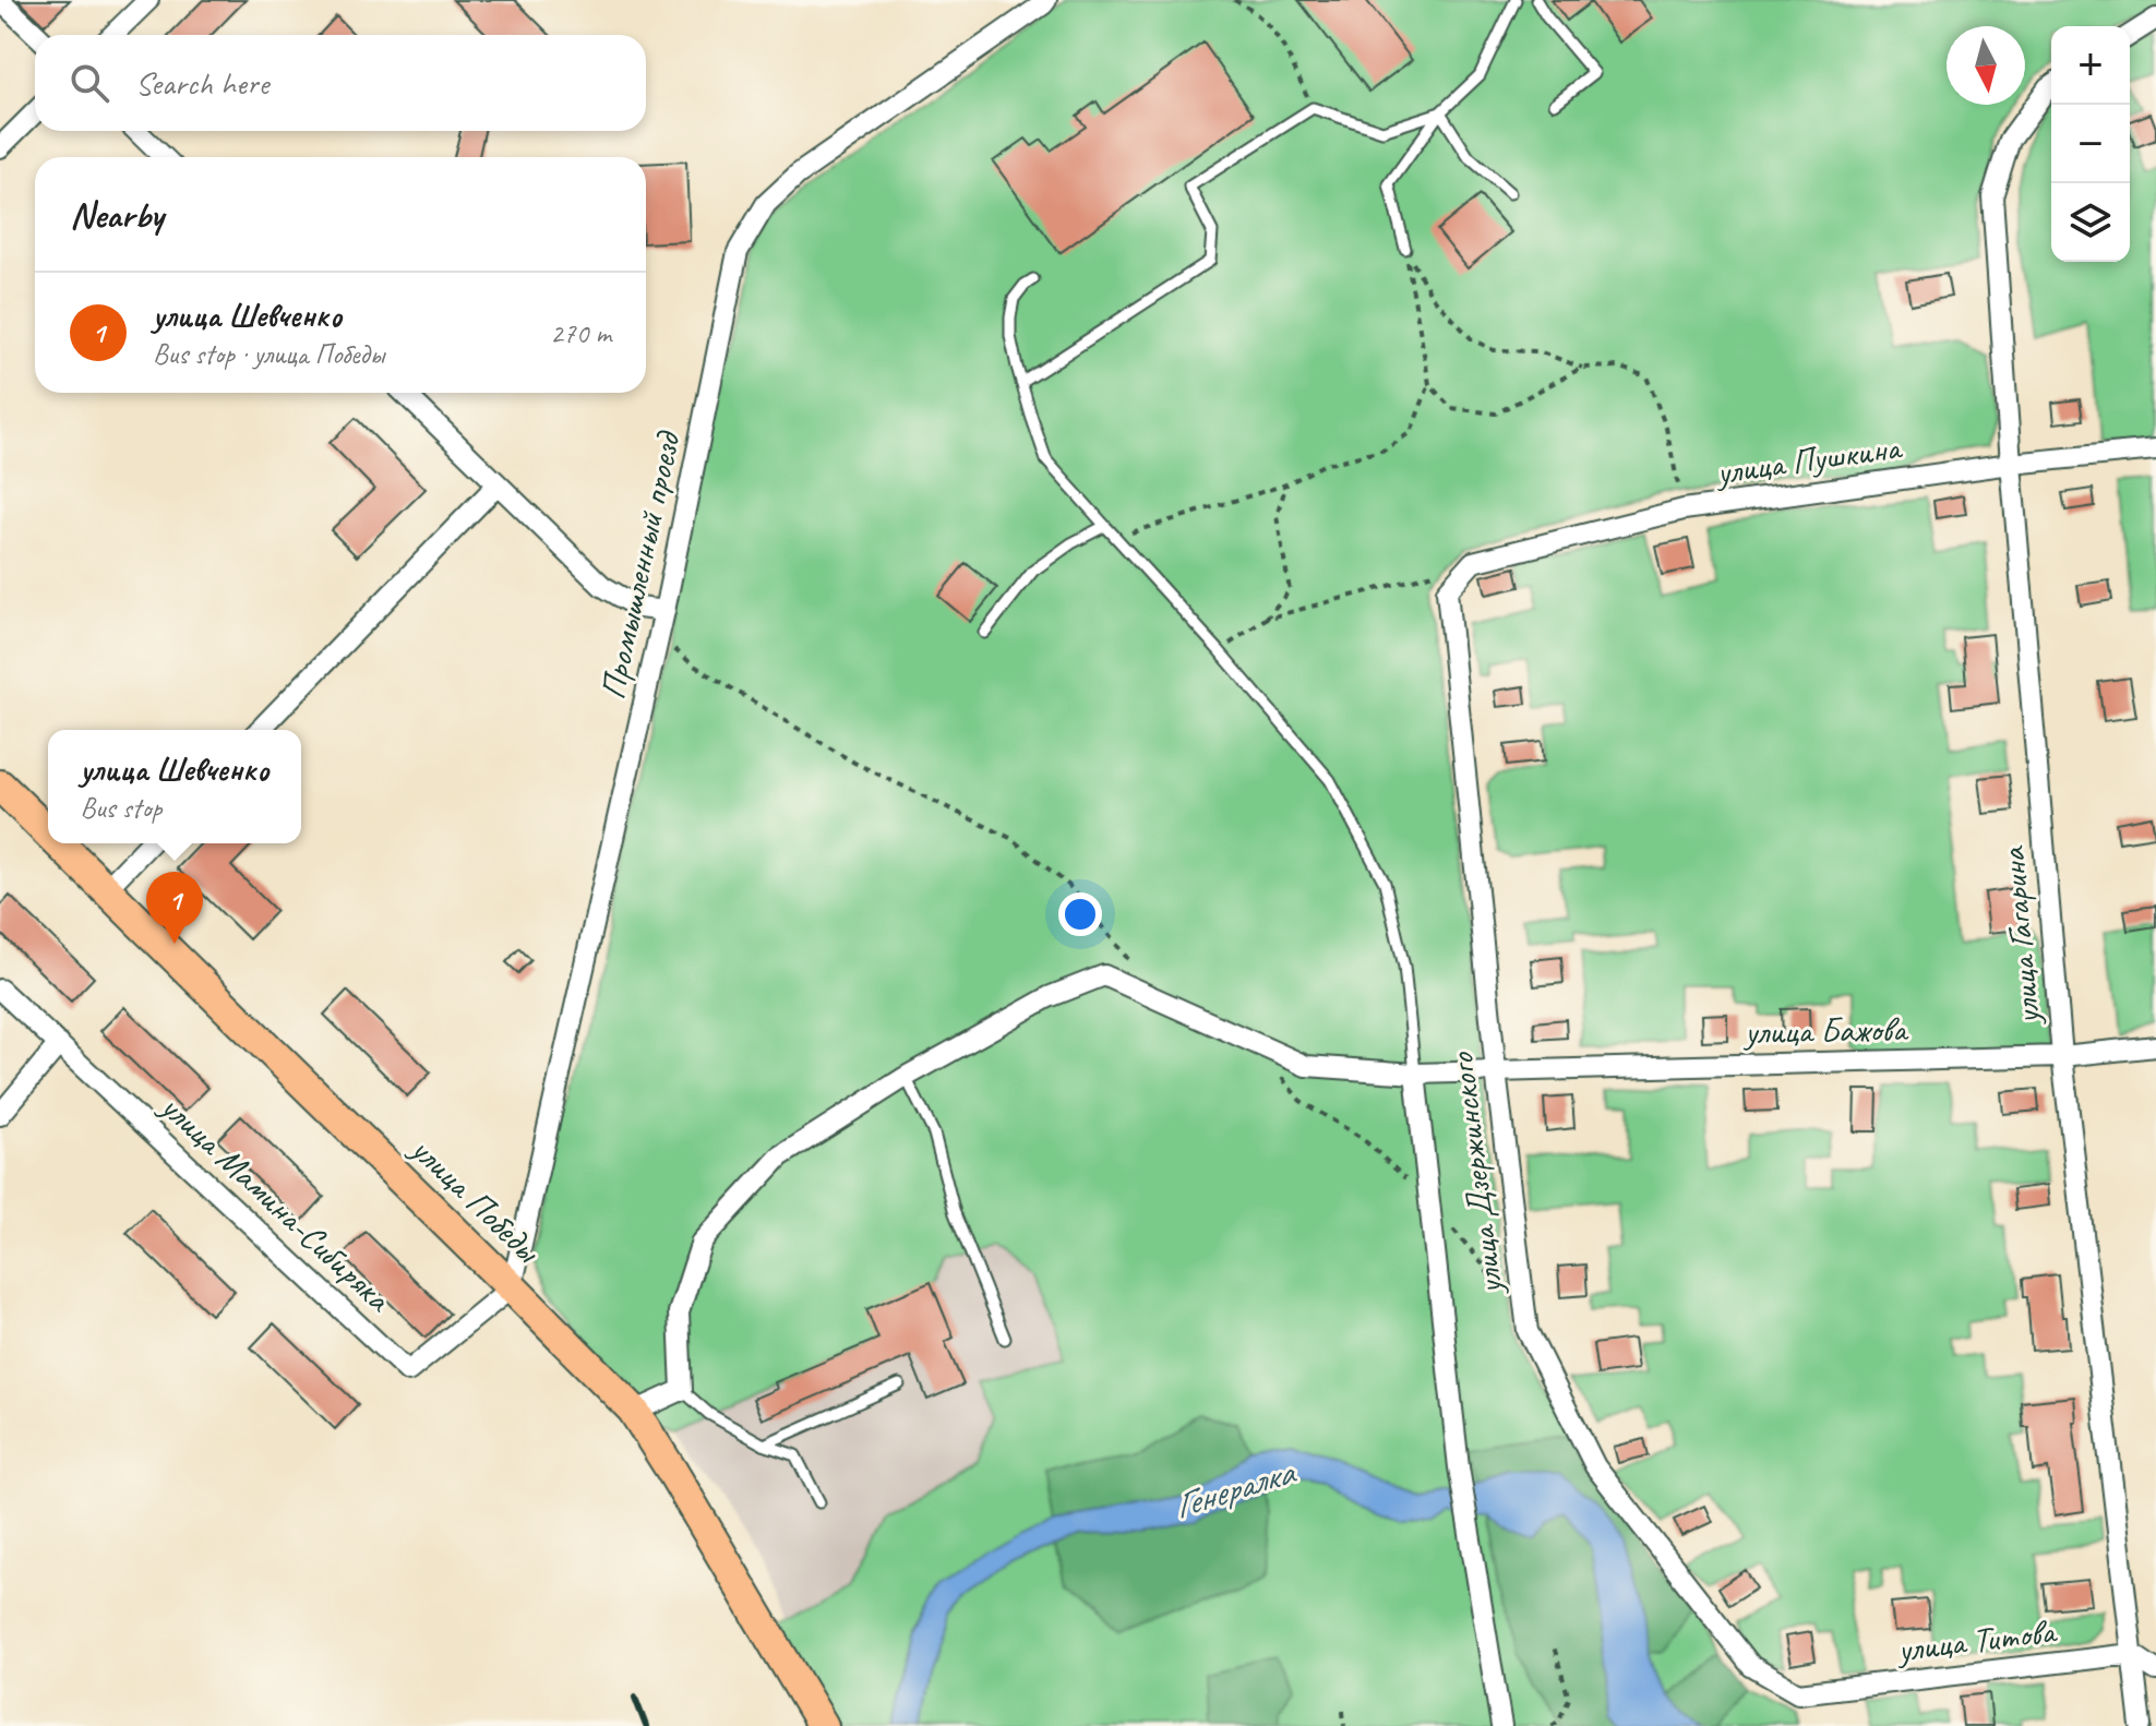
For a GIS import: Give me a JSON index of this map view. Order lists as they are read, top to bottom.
{
  "streets": {
    "main road": ["улица Победы"],
    "street": [
      "улица Пушкина",
      "Промышленный проезд",
      "улица Гагарина",
      "улица Бажова",
      "улица Дзержинского",
      "улица Мамина-Сибиряка",
      "улица Титова"
    ]
  },
  "crossings": [
    ["улица Пушкина", "улица Гагарина"],
    ["улица Пушкина", "улица Дзержинского"],
    ["Промышленный проезд", "улица Победы"],
    ["Промышленный проезд", "улица Мамина-Сибиряка"],
    ["улица Гагарина", "улица Бажова"],
    ["улица Гагарина", "улица Титова"],
    ["улица Бажова", "улица Дзержинского"],
    ["улица Дзержинского", "улица Титова"],
    ["улица Победы", "улица Мамина-Сибиряка"]
  ],
  "water": ["Генералка"],
  "north": "bottom",
  "page": {
    "map_buttons": ["+", "−"],
    "search": "Search here",
    "heading": "Nearby",
    "list": [
      {
        "mark": "1",
        "name": "улица Шевченко",
        "note": "Bus stop · улица Победы",
        "value": "270 m"
      }
    ],
    "popup": ["улица Шевченко", "Bus stop"],
    "pins": "1"
  }
}
